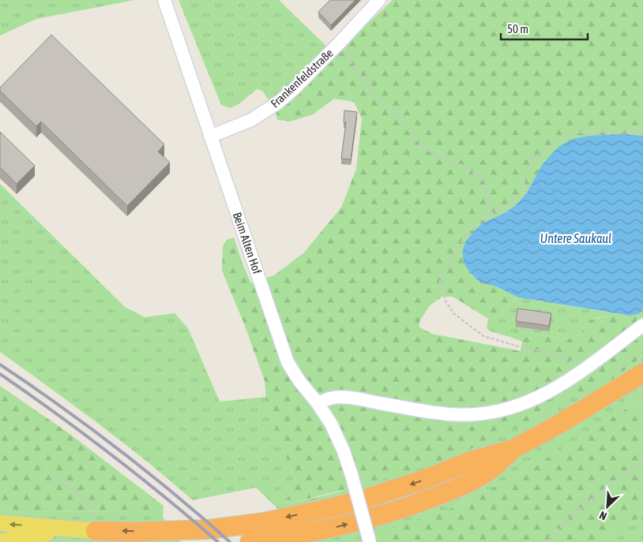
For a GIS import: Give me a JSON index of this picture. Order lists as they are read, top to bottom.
{
  "streets": {
    "street": ["Frankenfeldstraße", "Beim Alten Hof"]
  },
  "crossings": [
    ["Frankenfeldstraße", "Beim Alten Hof"]
  ],
  "water": ["Untere Saukaul"],
  "scale_bar": "50 m",
  "north": "bottom left"
}
